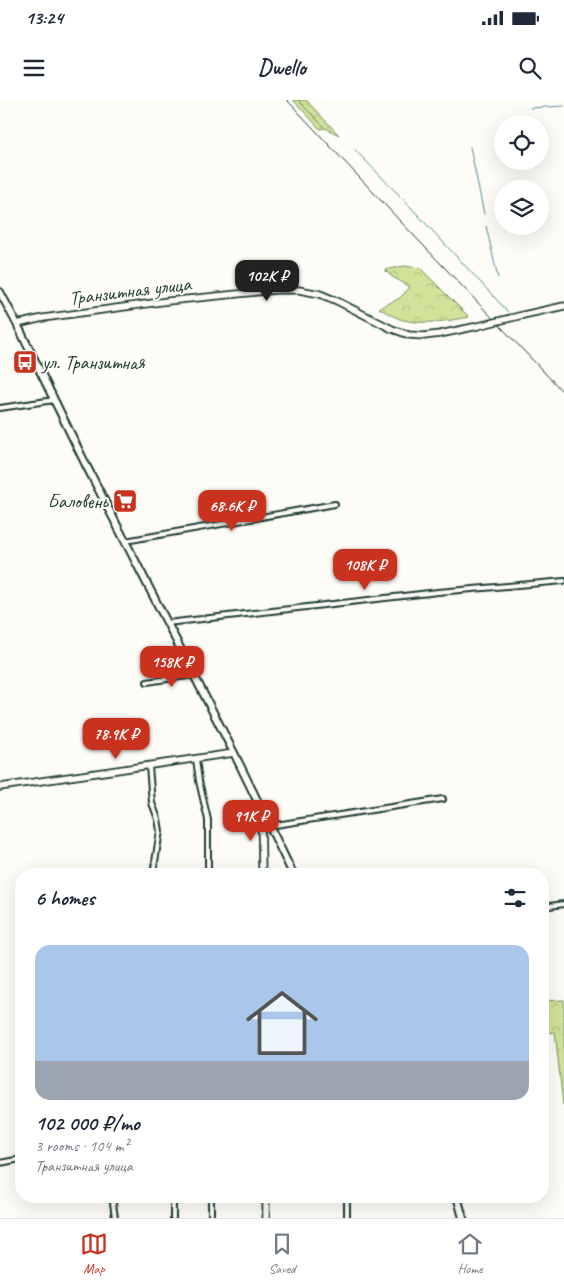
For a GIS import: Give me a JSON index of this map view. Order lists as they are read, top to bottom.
{
  "streets": {
    "main road": ["Транзитная улица"]
  },
  "places": {
    "bus stop": ["ул. Транзитная"],
    "supermarket": ["Баловень"]
  },
  "page": {
    "status": "13:24",
    "header": "Dwello",
    "price": [
      "102K ₽",
      "68.6K ₽",
      "108K ₽",
      "158K ₽",
      "78.9K ₽",
      "91K ₽"
    ],
    "heading": "6 homes",
    "list": [
      {
        "name": "102 000 ₽/mo",
        "note": "3 rooms · 104 m² · Транзитная улица"
      }
    ],
    "tabs": ["Map", "Saved", "Home"]
  }
}
